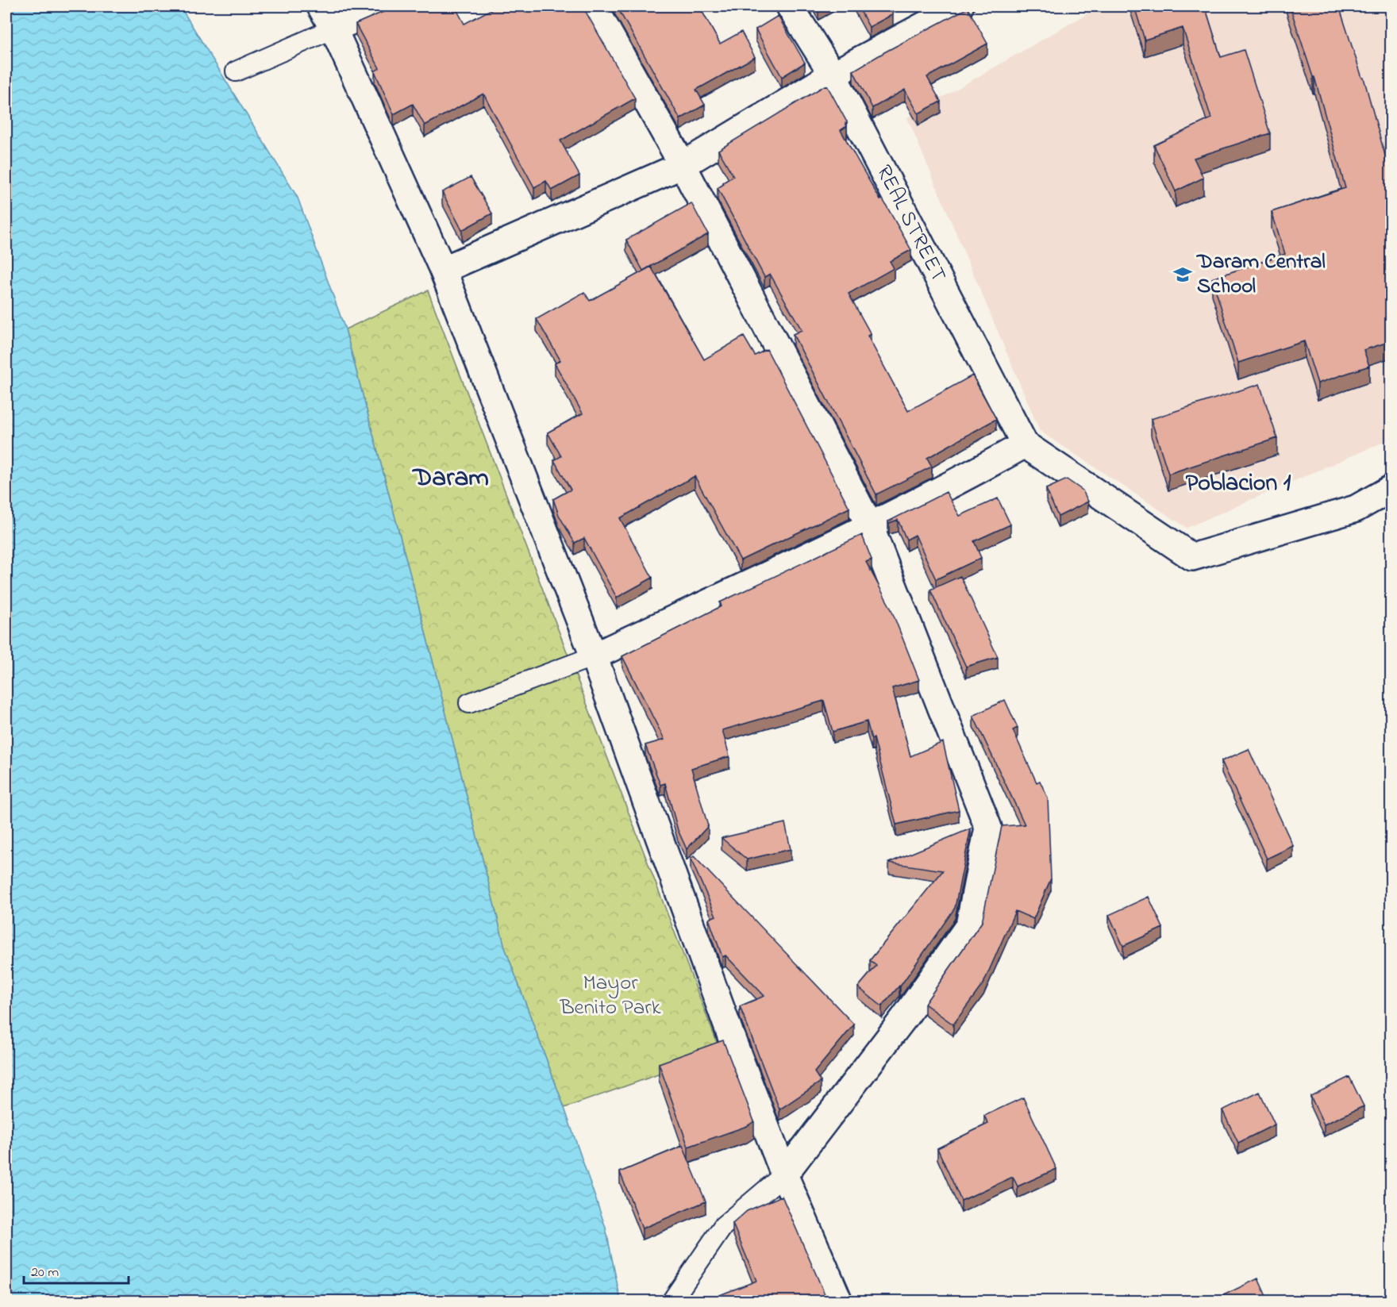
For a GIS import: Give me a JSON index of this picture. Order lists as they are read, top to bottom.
{
  "streets": {
    "street": ["REAL STREET"]
  },
  "districts": ["Daram", "Poblacion 1"],
  "parks": ["Mayor Benito Park"],
  "places": {
    "school or university": ["Daram Central School"]
  },
  "scale_bar": "20 m"
}
